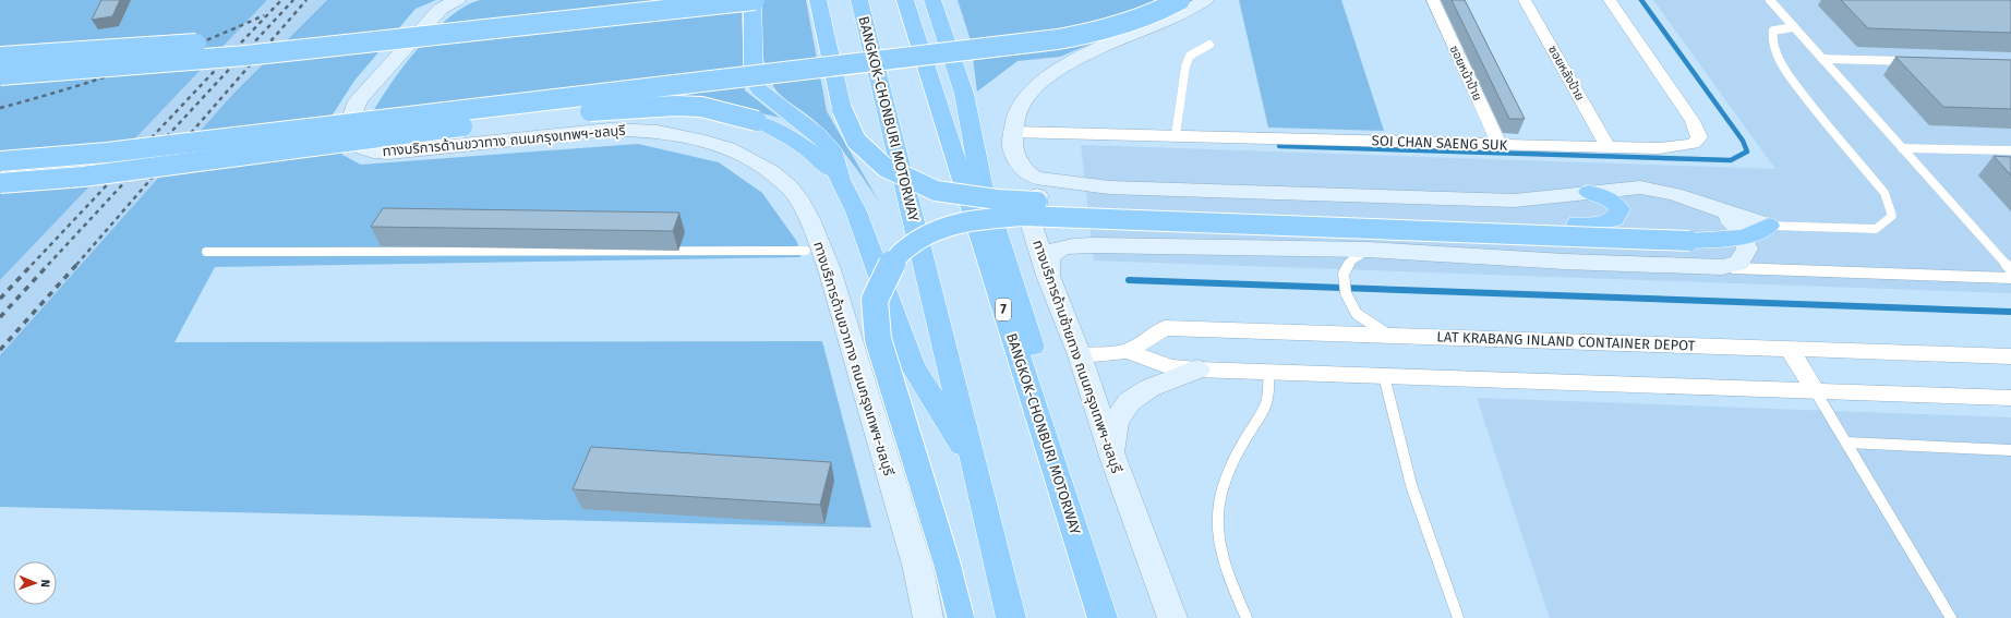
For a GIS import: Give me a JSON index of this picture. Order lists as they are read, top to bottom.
{
  "streets": {
    "highway": ["BANGKOK-CHONBURI MOTORWAY", "7"],
    "main road": ["ทางบริการด้านขวาทาง ถนนกรุงเทพฯ-ชลบุรี", "ทางบริการด้านซ้ายทาง ถนนกรุงเทพฯ-ชลบุรี"],
    "street": [
      "ซอยหน้าป้าย",
      "ซอยหลังป้าย",
      "SOI CHAN SAENG SUK",
      "LAT KRABANG INLAND CONTAINER DEPOT"
    ]
  },
  "crossings": [
    ["ซอยหน้าป้าย", "SOI CHAN SAENG SUK"],
    ["ซอยหลังป้าย", "SOI CHAN SAENG SUK"]
  ],
  "north": "right"
}
